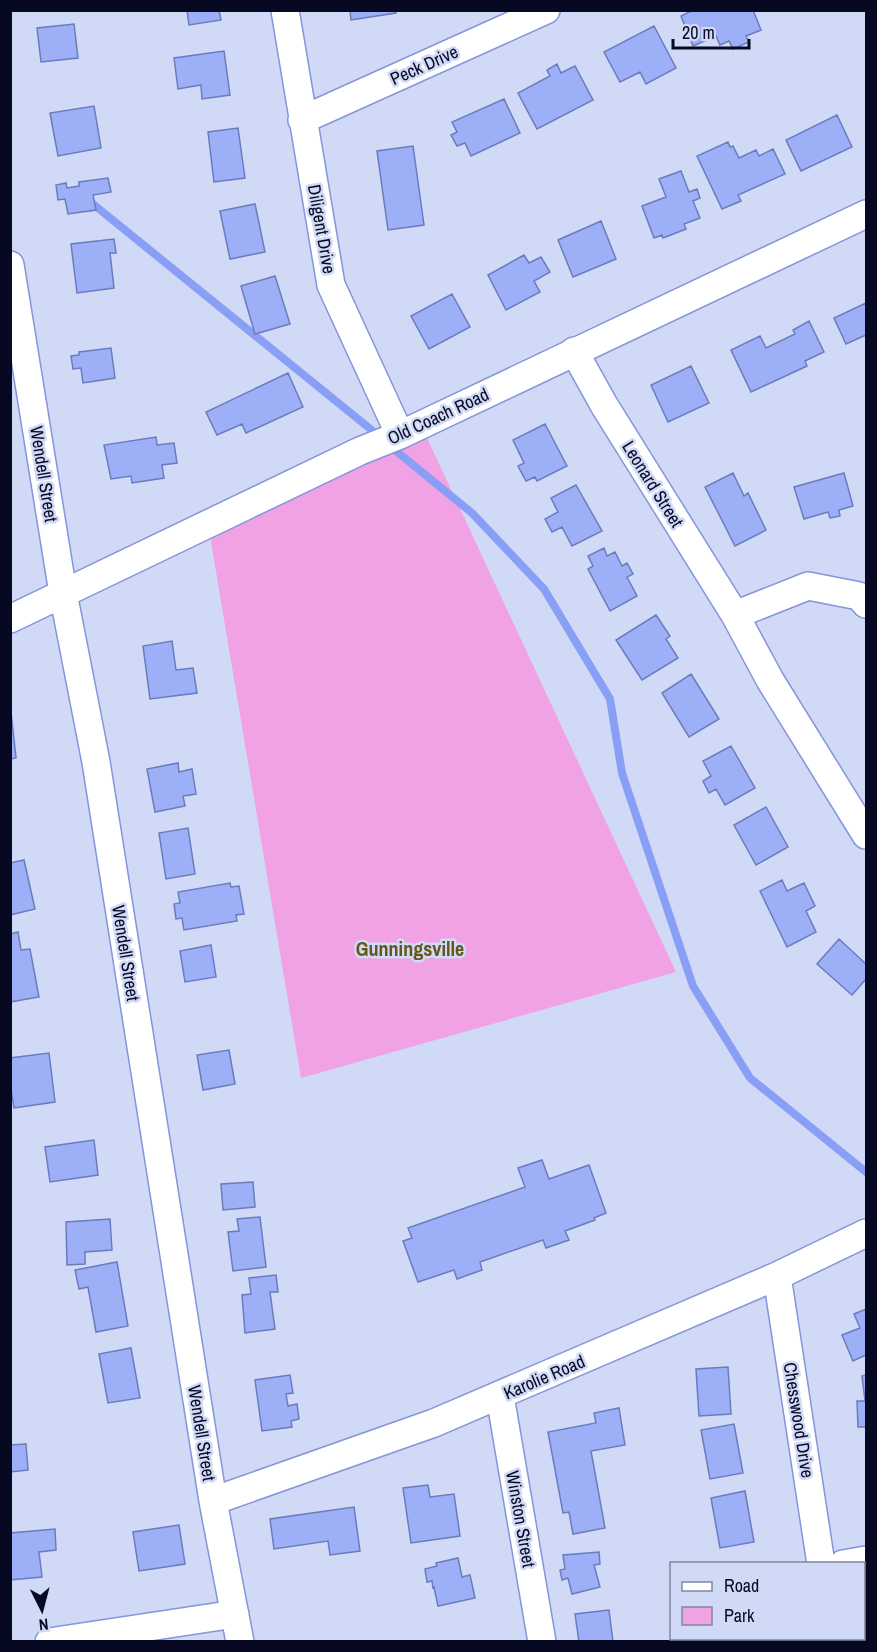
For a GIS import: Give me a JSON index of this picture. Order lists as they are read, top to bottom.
{
  "streets": {
    "street": [
      "Peck Drive",
      "Diligent Drive",
      "Old Coach Road",
      "Wendell Street",
      "Leonard Street",
      "Karolie Road",
      "Chesswood Drive",
      "Winston Street"
    ]
  },
  "crossings": [
    ["Peck Drive", "Diligent Drive"],
    ["Diligent Drive", "Old Coach Road"],
    ["Old Coach Road", "Wendell Street"],
    ["Old Coach Road", "Leonard Street"],
    ["Wendell Street", "Karolie Road"],
    ["Karolie Road", "Chesswood Drive"],
    ["Karolie Road", "Winston Street"]
  ],
  "districts": ["Gunningsville"],
  "legend": ["Road", "Park"],
  "scale_bar": "20 m",
  "north": "bottom"
}
